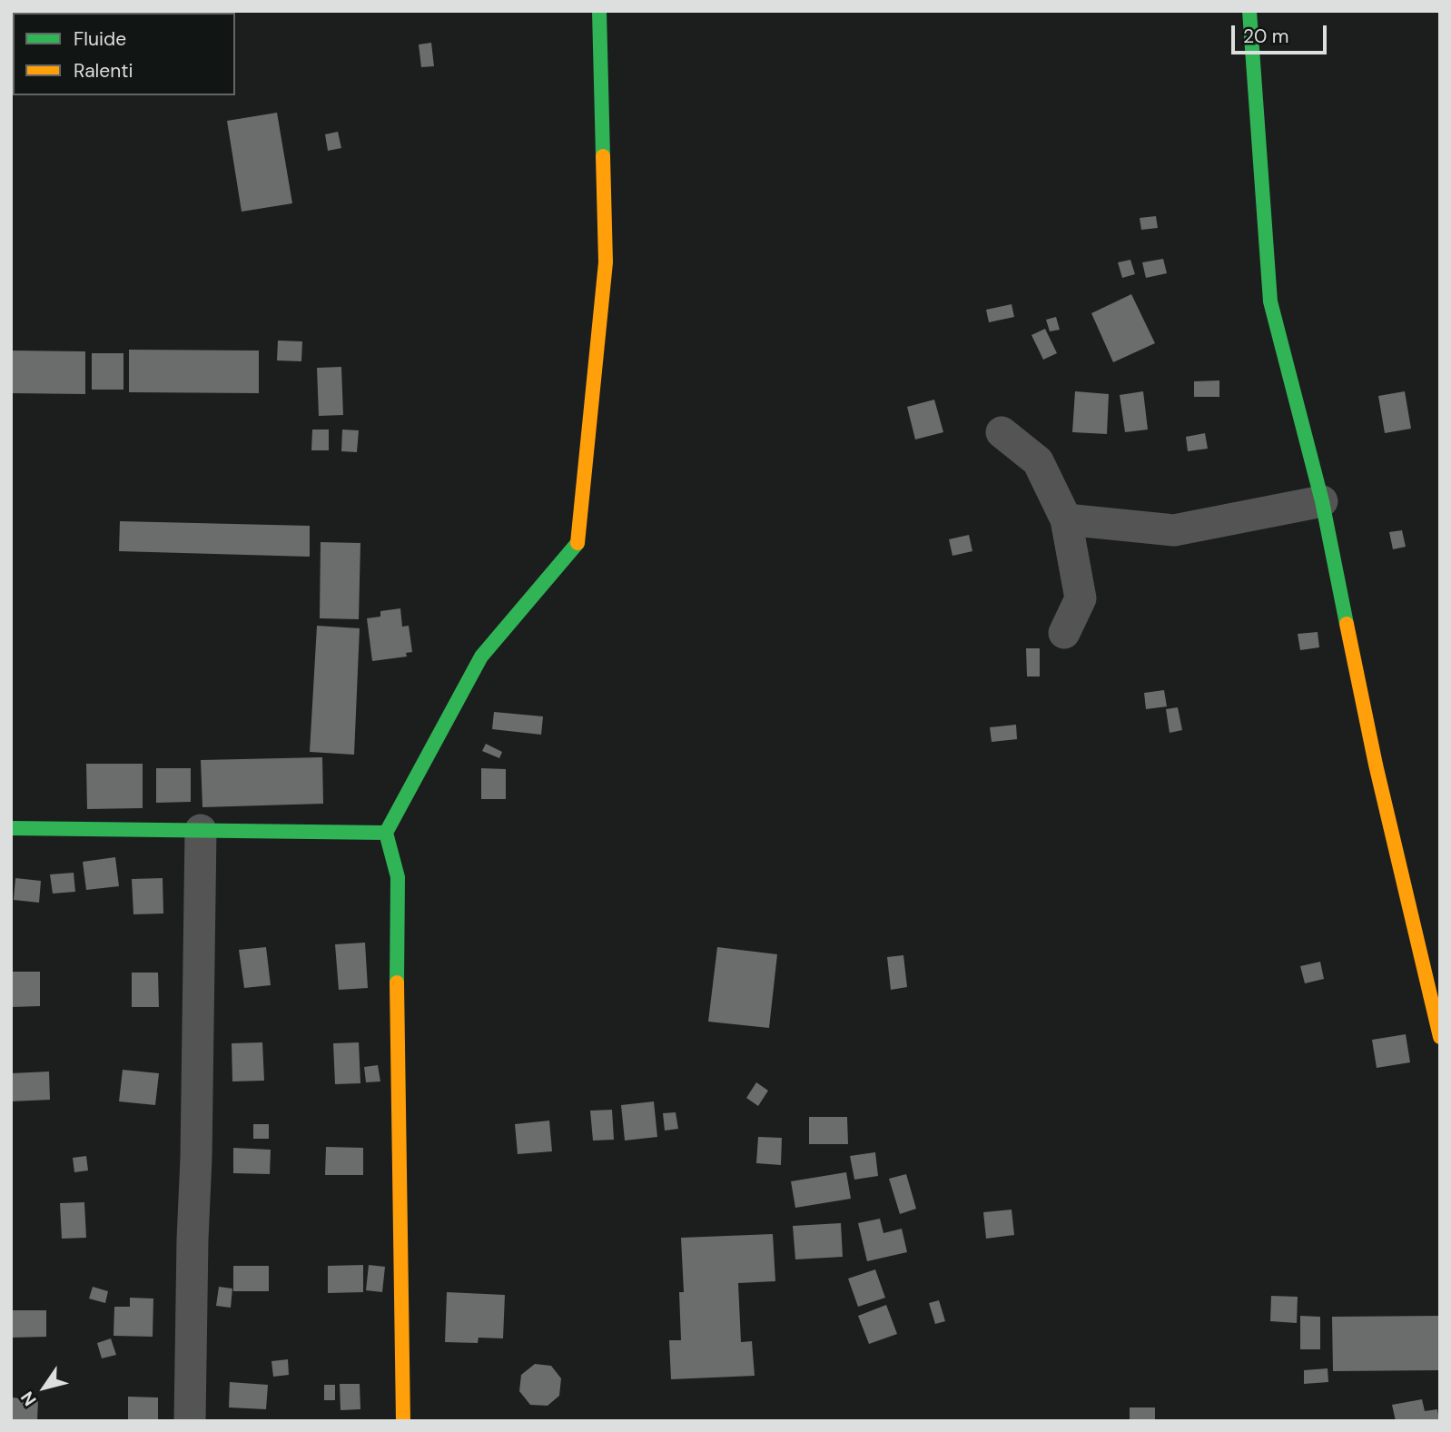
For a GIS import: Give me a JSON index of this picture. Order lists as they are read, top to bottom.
{
  "legend": ["Fluide", "Ralenti"],
  "scale_bar": "20 m",
  "north": "bottom left"
}
